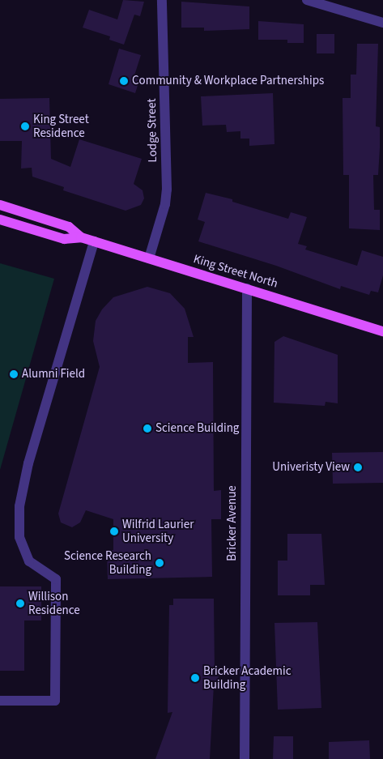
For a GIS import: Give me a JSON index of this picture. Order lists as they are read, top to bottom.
{
  "streets": {
    "main road": ["King Street North"],
    "street": ["Lodge Street", "Bricker Avenue"]
  },
  "crossings": [
    ["Lodge Street", "King Street North"],
    ["King Street North", "Bricker Avenue"]
  ],
  "places": [
    "Community & Workplace Partnerships",
    "King Street Residence",
    "Alumni Field",
    "Science Building",
    "Univeristy View",
    "Wilfrid Laurier University",
    "Science Research Building",
    "Willison Residence",
    "Bricker Academic Building"
  ]
}
